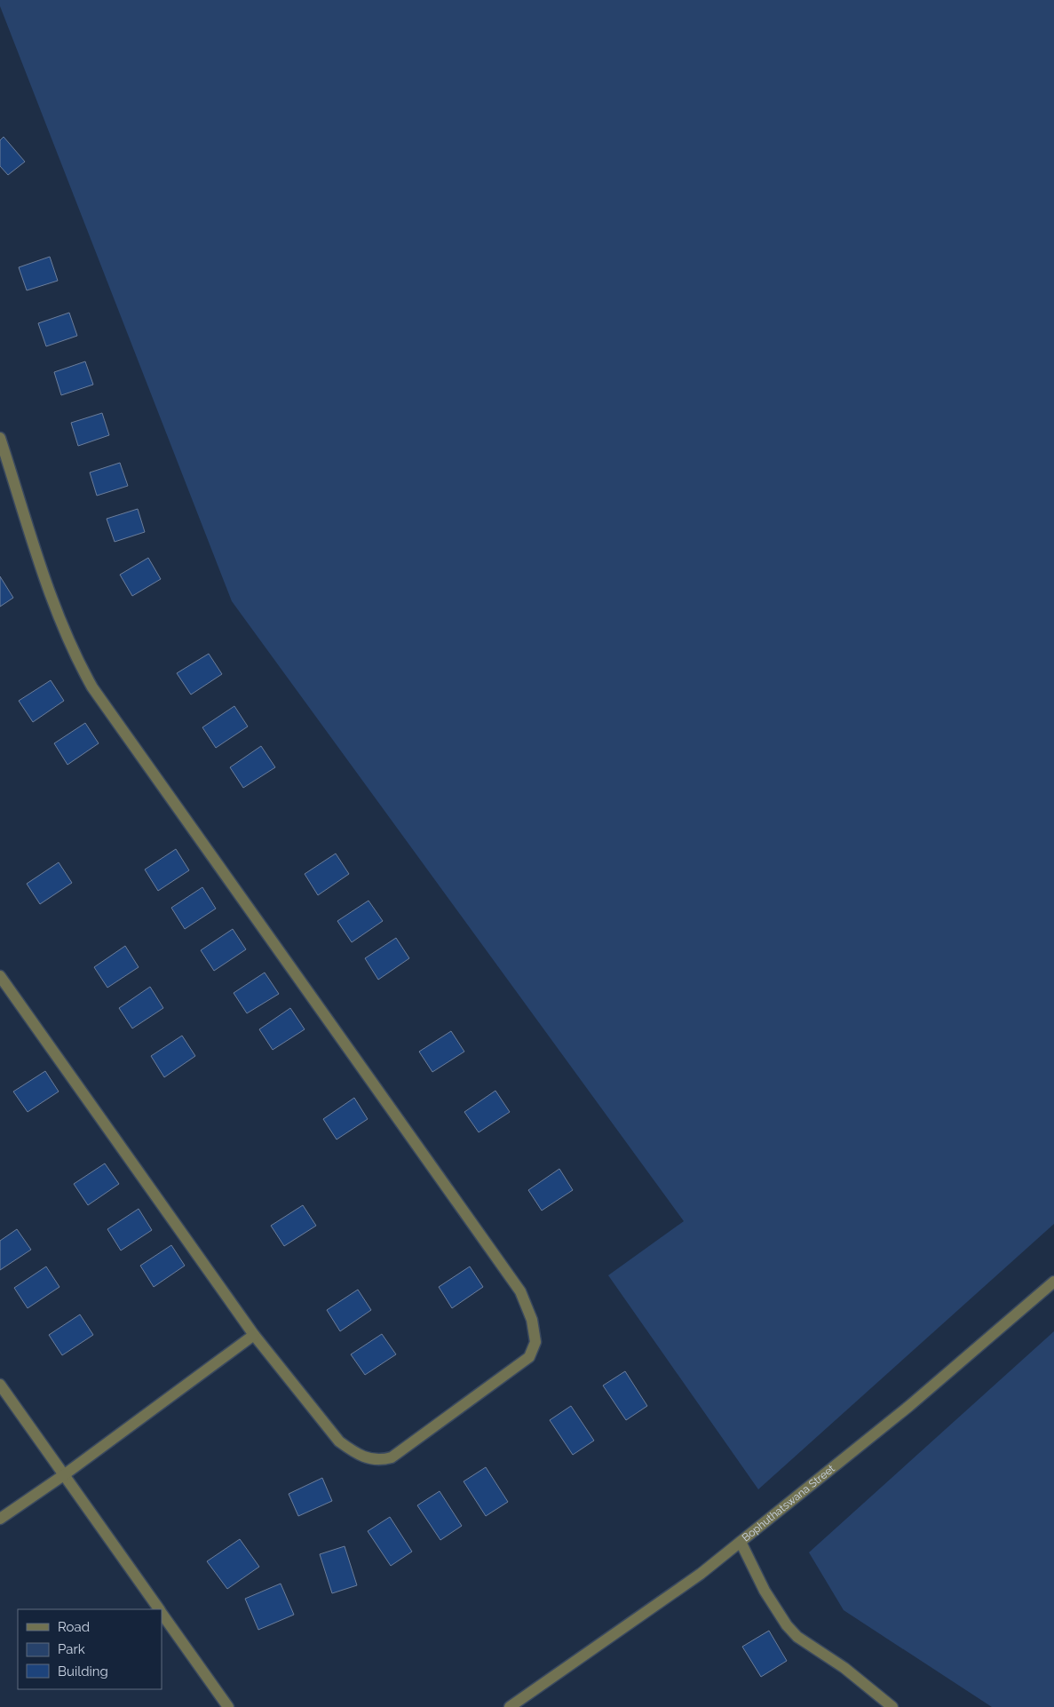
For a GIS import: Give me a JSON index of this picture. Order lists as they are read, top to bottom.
{
  "streets": {
    "street": ["Bophuthatswana Street"]
  },
  "legend": ["Road", "Park", "Building"]
}
